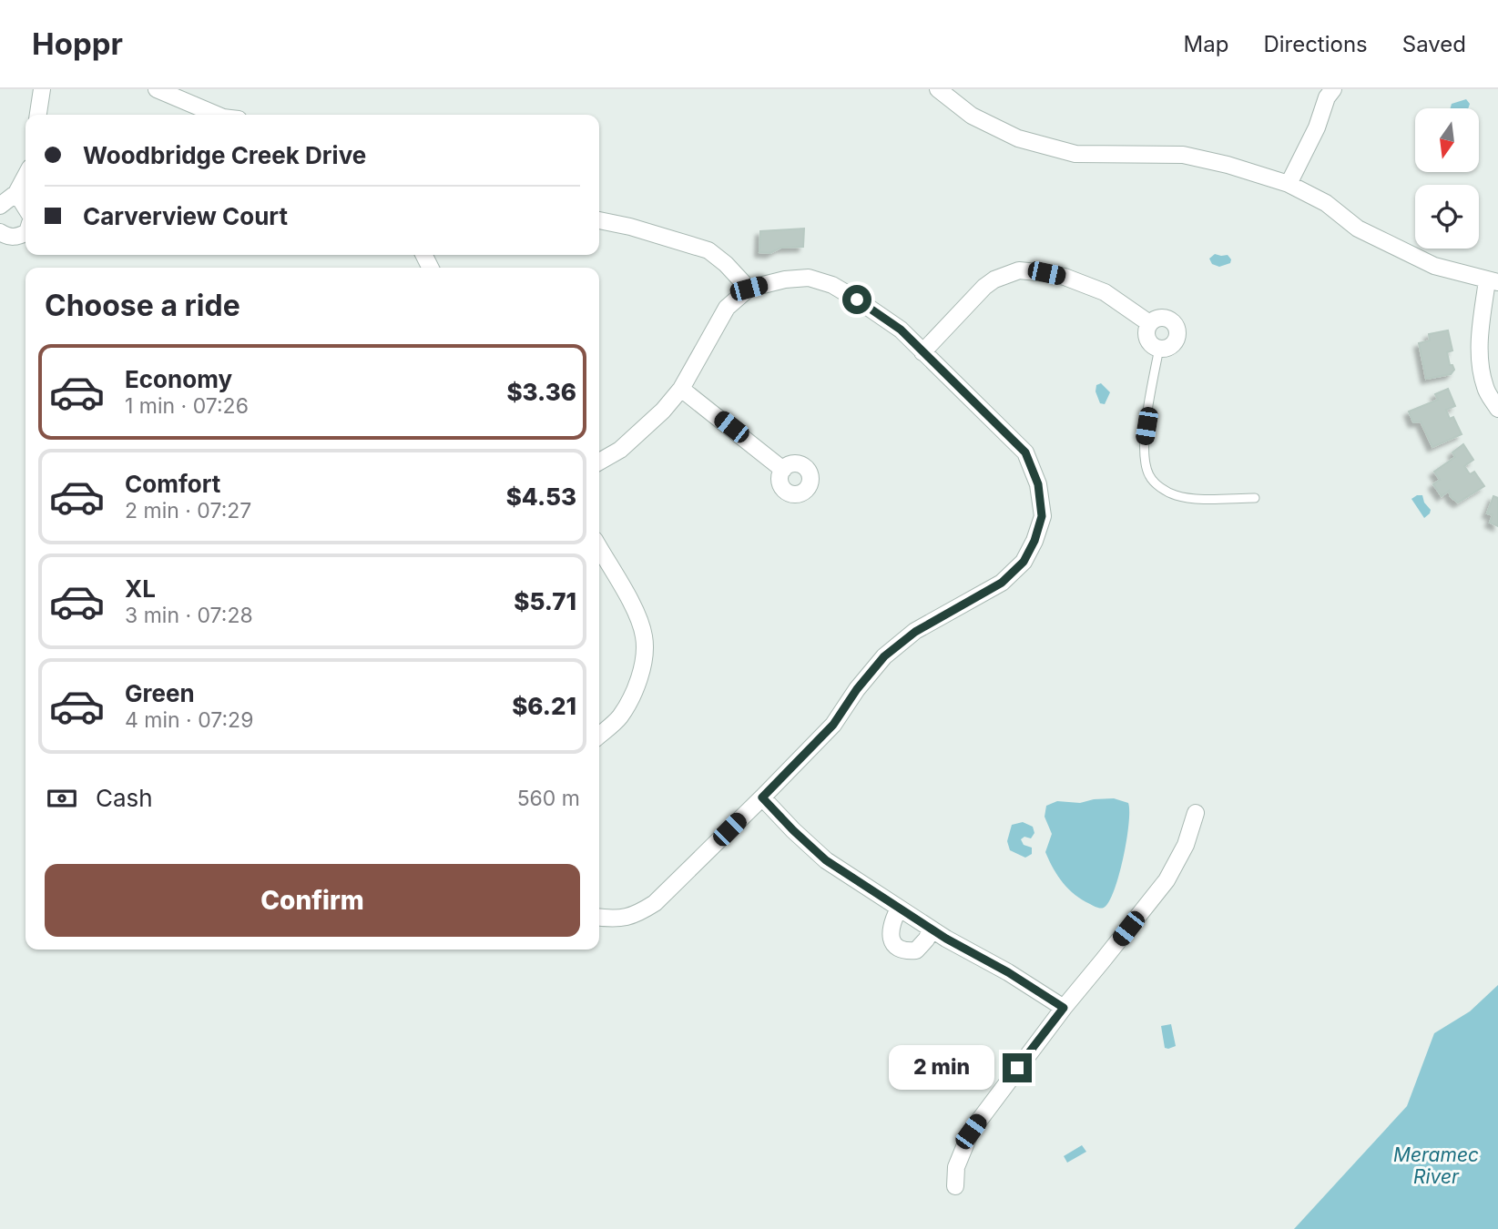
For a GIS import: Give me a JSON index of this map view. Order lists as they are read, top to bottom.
{
  "water": ["Meramec River"],
  "north": "bottom",
  "page": {
    "header": "Hoppr",
    "nav": ["Map", "Directions", "Saved"],
    "banner": ["Woodbridge Creek Drive", "Carverview Court"],
    "heading": "Choose a ride",
    "list": [
      {
        "name": "Economy",
        "note": "1 min · 07:26",
        "value": "$3.36"
      },
      {
        "name": "Comfort",
        "note": "2 min · 07:27",
        "value": "$4.53"
      },
      {
        "name": "XL",
        "note": "3 min · 07:28",
        "value": "$5.71"
      },
      {
        "name": "Green",
        "note": "4 min · 07:29",
        "value": "$6.21"
      }
    ],
    "pay": ["Cash", "560 m"],
    "buttons": "Confirm",
    "bubble": "2 min"
  }
}
